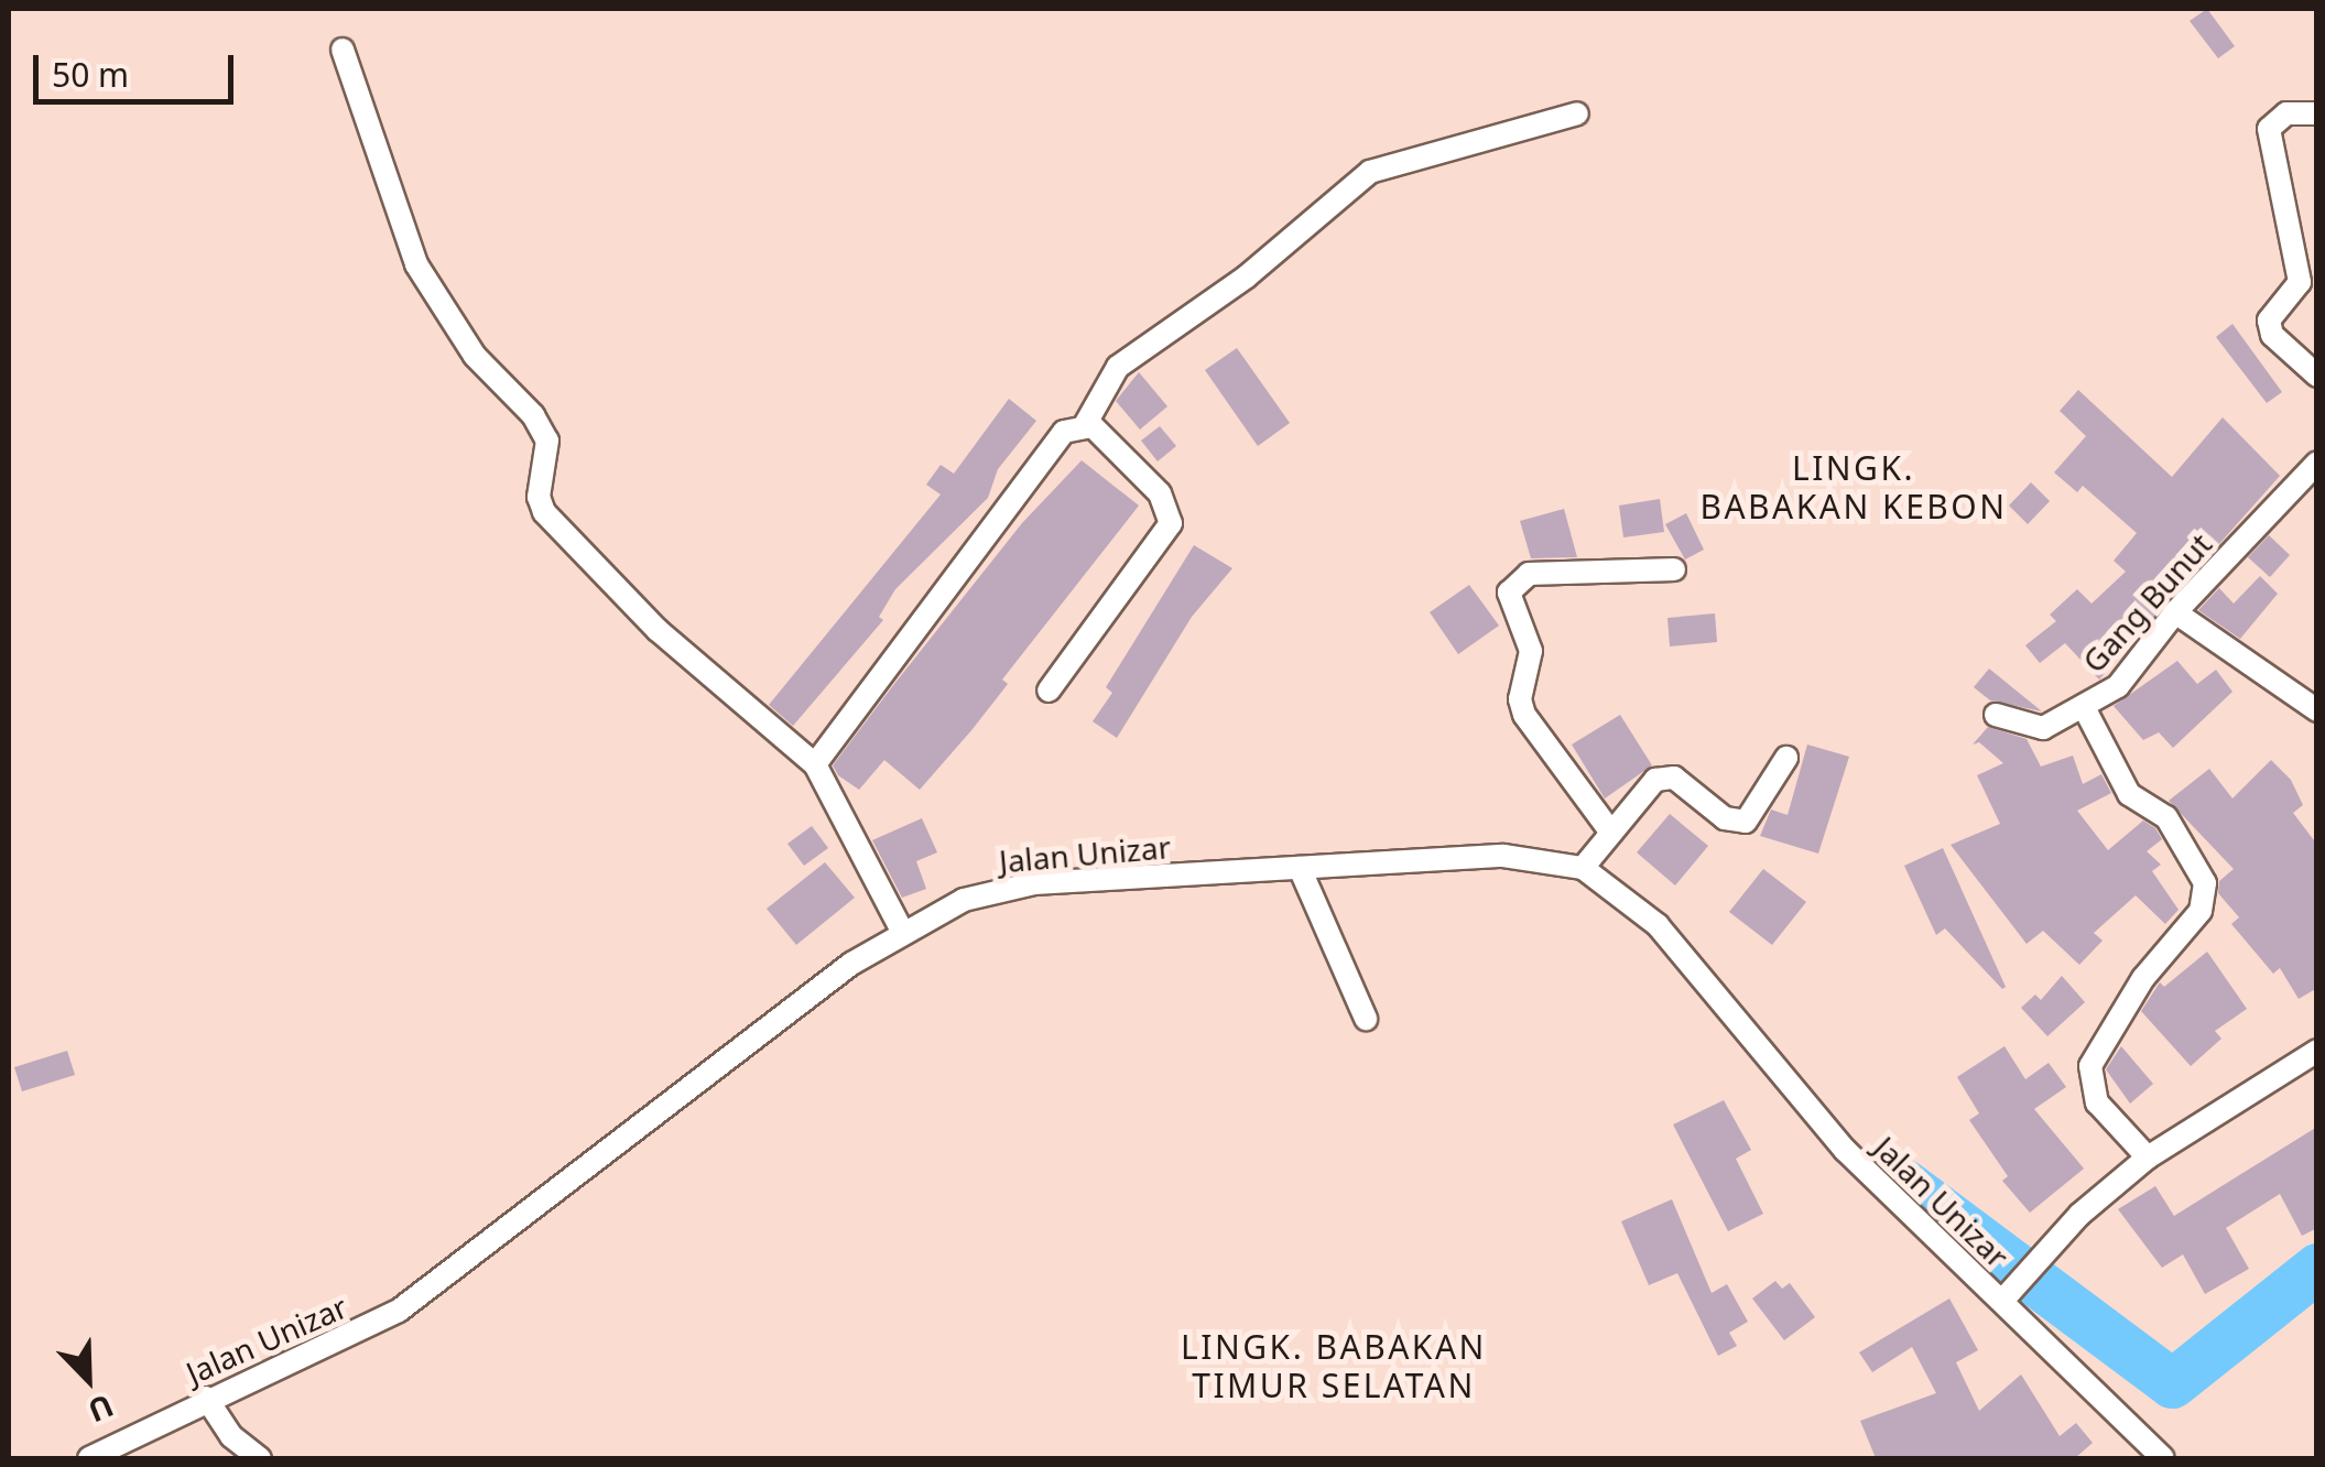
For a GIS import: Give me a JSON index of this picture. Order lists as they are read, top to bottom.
{
  "streets": {
    "street": ["Gang Bunut", "Jalan Unizar"]
  },
  "districts": ["LINGK. BABAKAN KEBON", "LINGK. BABAKAN TIMUR SELATAN"],
  "scale_bar": "50 m",
  "north": "bottom right"
}
